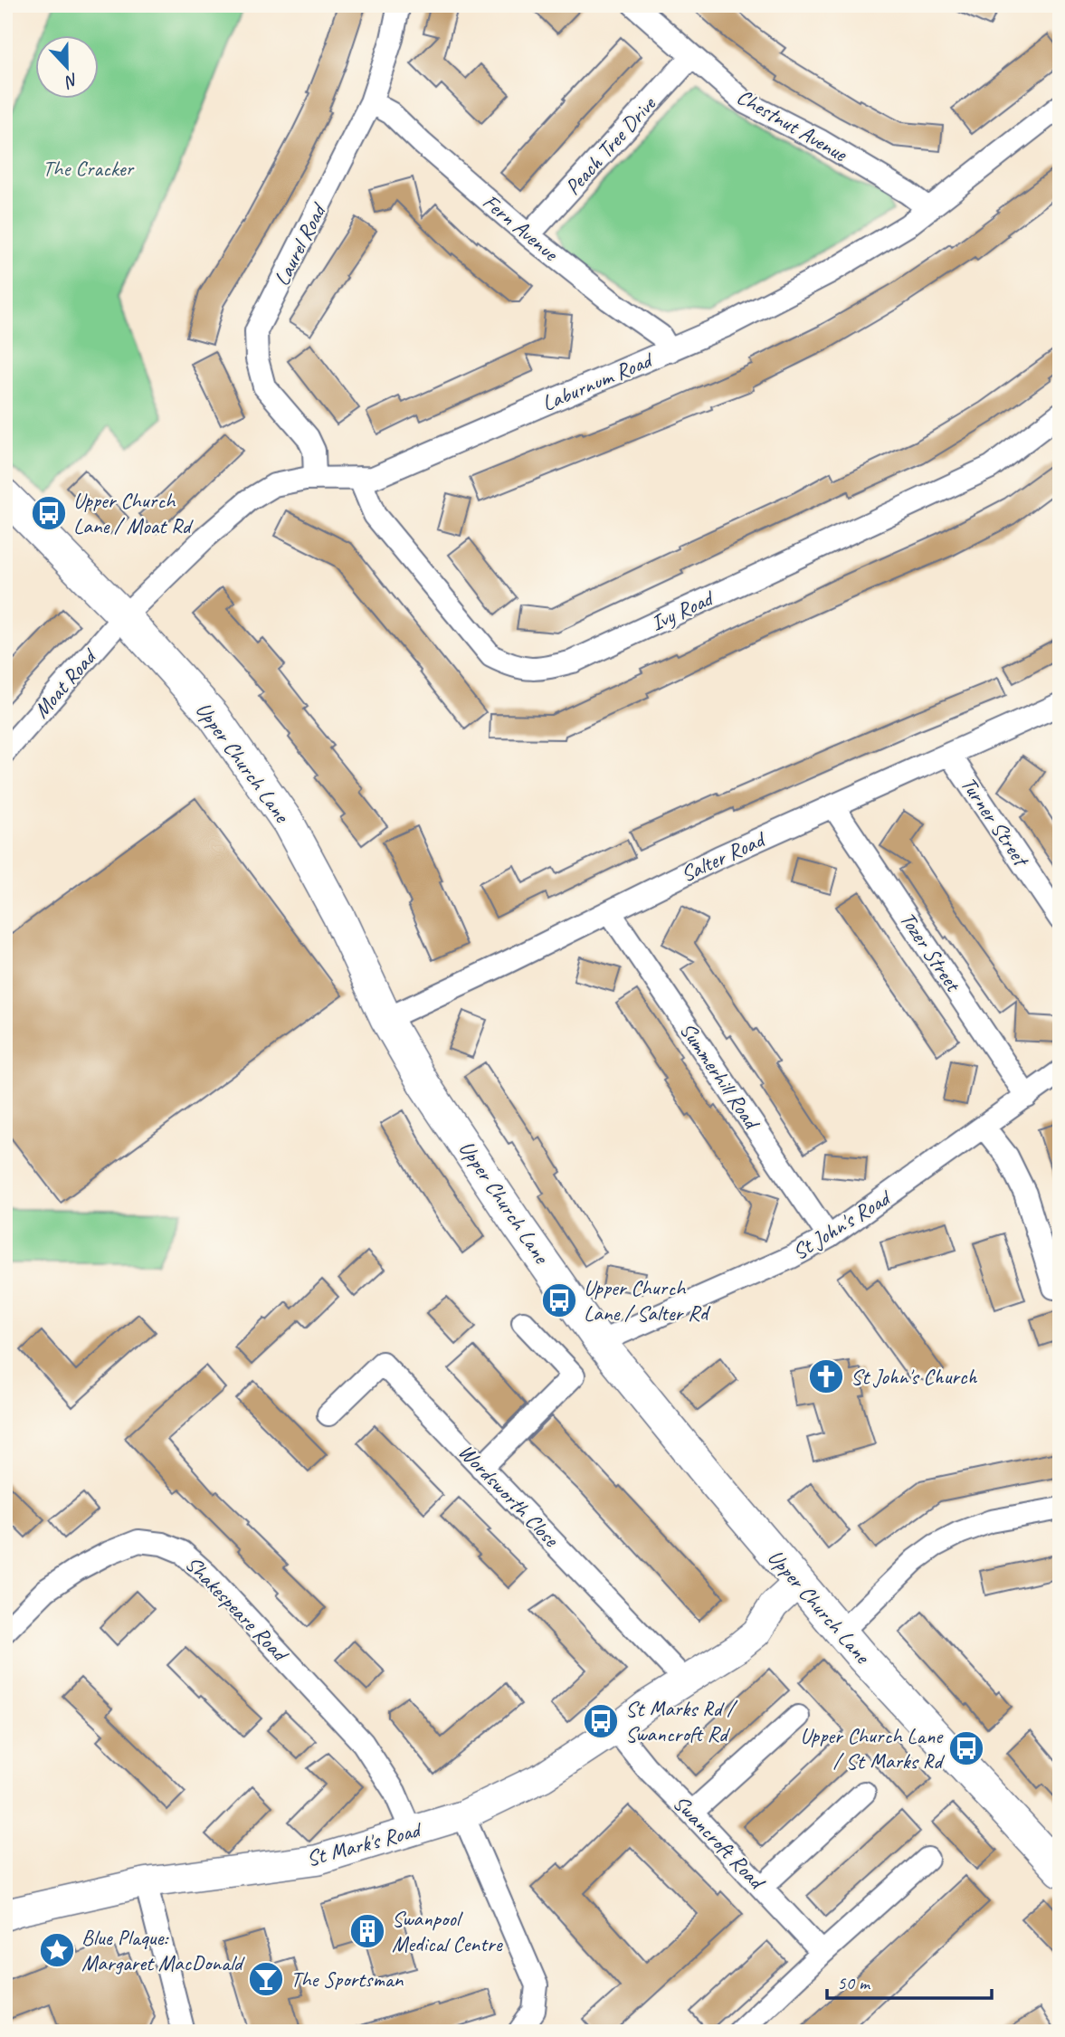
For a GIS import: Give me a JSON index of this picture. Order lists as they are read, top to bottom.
{
  "streets": {
    "main road": ["Upper Church Lane"],
    "street": [
      "Chestnut Avenue",
      "Peach Tree Drive",
      "Fern Avenue",
      "Laurel Road",
      "Laburnum Road",
      "Ivy Road",
      "Moat Road",
      "Turner Street",
      "Salter Road",
      "Tozer Street",
      "Summerhill Road",
      "St John's Road",
      "Wordsworth Close",
      "Shakespeare Road",
      "Swancroft Road",
      "St Mark's Road"
    ]
  },
  "crossings": [
    ["Chestnut Avenue", "Peach Tree Drive"],
    ["Chestnut Avenue", "Laburnum Road"],
    ["Peach Tree Drive", "Fern Avenue"],
    ["Fern Avenue", "Laurel Road"],
    ["Fern Avenue", "Laburnum Road"],
    ["Laurel Road", "Laburnum Road"],
    ["Laburnum Road", "Ivy Road"],
    ["Laburnum Road", "Moat Road"],
    ["Laburnum Road", "Upper Church Lane"],
    ["Moat Road", "Upper Church Lane"],
    ["Upper Church Lane", "Salter Road"],
    ["Upper Church Lane", "St John's Road"],
    ["Upper Church Lane", "St Mark's Road"],
    ["Turner Street", "Salter Road"],
    ["Salter Road", "Tozer Street"],
    ["Salter Road", "Summerhill Road"],
    ["Tozer Street", "St John's Road"],
    ["Summerhill Road", "St John's Road"],
    ["Wordsworth Close", "St Mark's Road"],
    ["Shakespeare Road", "St Mark's Road"],
    ["Swancroft Road", "St Mark's Road"]
  ],
  "parks": ["The Cracker"],
  "places": {
    "bus stop": [
      "Upper Church Lane / Moat Rd",
      "Upper Church Lane / Salter Rd",
      "St Marks Rd / Swancroft Rd",
      "Upper Church Lane / St Marks Rd"
    ],
    "church": ["St John's Church"],
    "building": ["Swanpool Medical Centre"],
    "place": ["Blue Plaque: Margaret MacDonald"],
    "bar": ["The Sportsman"]
  },
  "scale_bar": "50 m",
  "north": "bottom"
}
